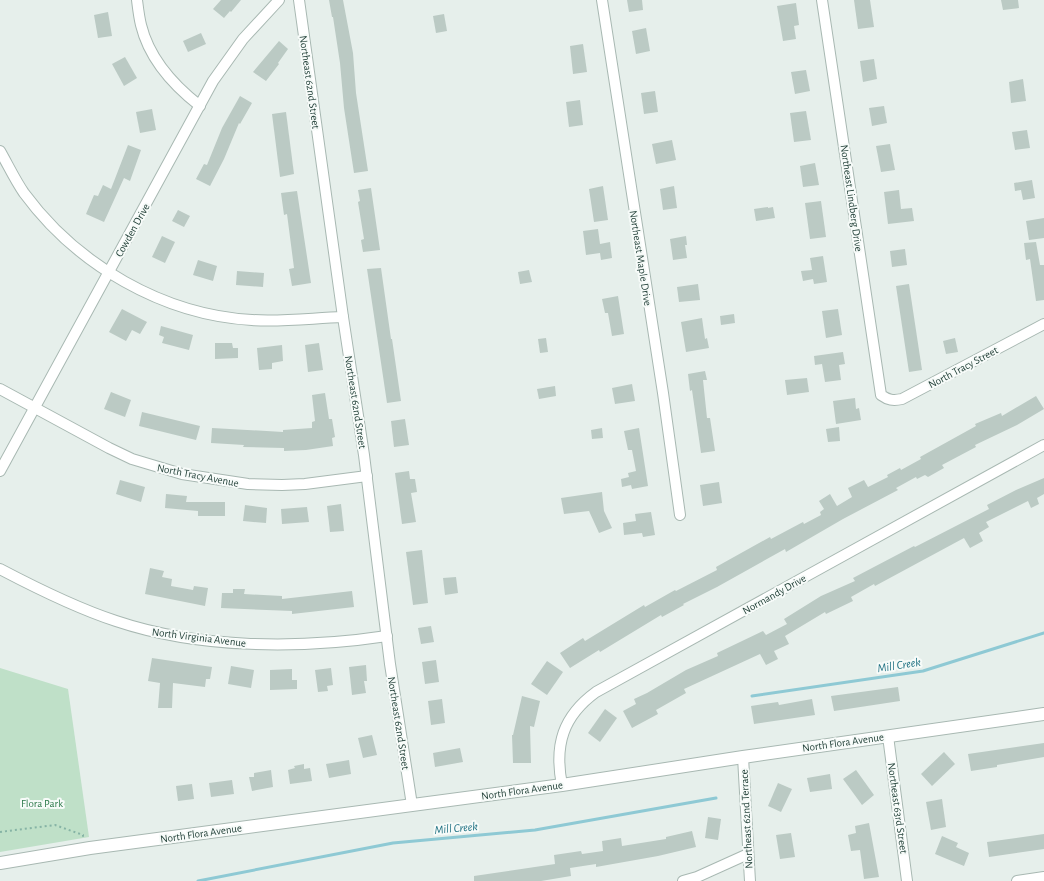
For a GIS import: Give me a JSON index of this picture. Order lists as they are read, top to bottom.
{
  "streets": {
    "street": [
      "Northeast 62nd Street",
      "Northeast Lindberg Drive",
      "Cowden Drive",
      "Northeast Maple Drive",
      "North Tracy Street",
      "North Tracy Avenue",
      "Normandy Drive",
      "North Virginia Avenue",
      "North Flora Avenue",
      "Northeast 63rd Street",
      "Northeast 62nd Terrace"
    ]
  },
  "crossings": [
    ["Northeast 62nd Street", "North Tracy Avenue"],
    ["Northeast 62nd Street", "North Virginia Avenue"],
    ["Northeast 62nd Street", "North Flora Avenue"],
    ["Northeast Lindberg Drive", "North Tracy Street"],
    ["Cowden Drive", "North Tracy Avenue"],
    ["Normandy Drive", "North Flora Avenue"],
    ["North Flora Avenue", "Northeast 63rd Street"],
    ["North Flora Avenue", "Northeast 62nd Terrace"]
  ],
  "water": ["Mill Creek"],
  "parks": ["Flora Park"]
}
